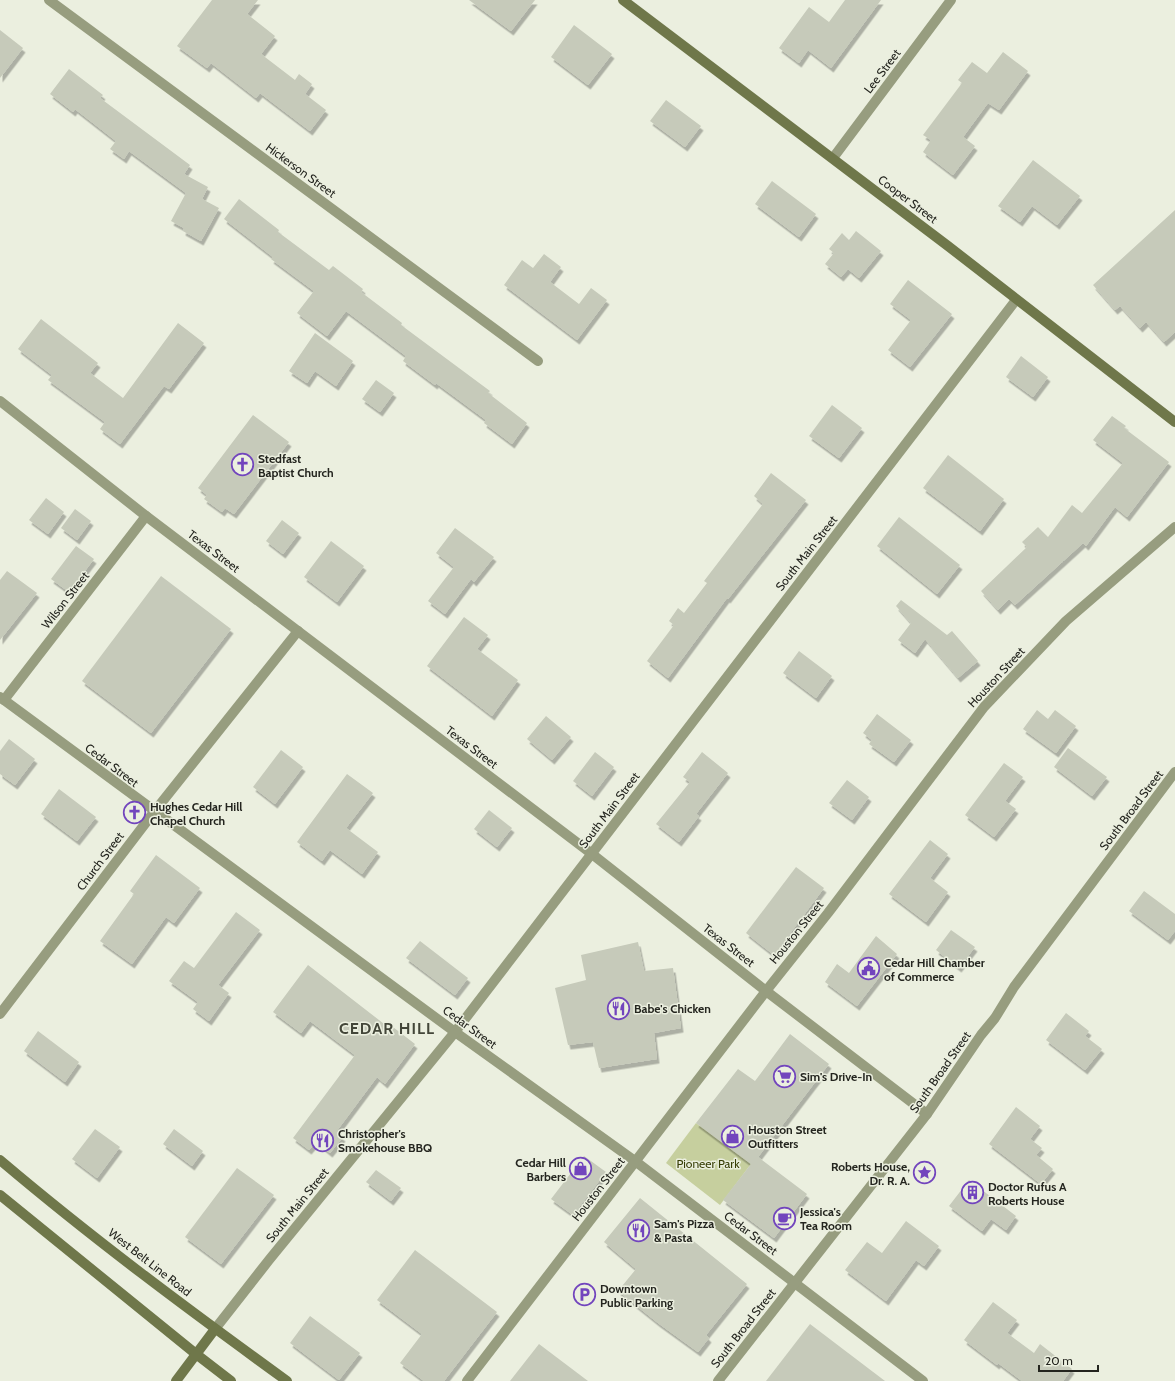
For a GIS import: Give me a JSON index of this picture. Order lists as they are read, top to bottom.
{
  "streets": {
    "street": [
      "Lee Street",
      "Hickerson Street",
      "Cooper Street",
      "Texas Street",
      "South Main Street",
      "Wilson Street",
      "Houston Street",
      "Cedar Street",
      "South Broad Street",
      "Church Street",
      "West Belt Line Road"
    ]
  },
  "crossings": [
    ["Lee Street", "Cooper Street"],
    ["Cooper Street", "South Main Street"],
    ["Texas Street", "South Main Street"],
    ["Texas Street", "Wilson Street"],
    ["Texas Street", "Houston Street"],
    ["Texas Street", "South Broad Street"],
    ["Texas Street", "Church Street"],
    ["South Main Street", "Cedar Street"],
    ["South Main Street", "West Belt Line Road"],
    ["Wilson Street", "Cedar Street"],
    ["Houston Street", "Cedar Street"],
    ["Cedar Street", "South Broad Street"],
    ["Cedar Street", "Church Street"]
  ],
  "districts": ["CEDAR HILL"],
  "parks": ["Pioneer Park"],
  "places": {
    "church": ["Stedfast Baptist Church", "Hughes Cedar Hill Chapel Church"],
    "public building": ["Cedar Hill Chamber of Commerce"],
    "restaurant": ["Babe's Chicken", "Christopher's Smokehouse BBQ", "Sam's Pizza & Pasta"],
    "supermarket": ["Sim's Drive-In"],
    "shop": ["Houston Street Outfitters", "Cedar Hill Barbers"],
    "place": ["Roberts House, Dr. R. A."],
    "building": ["Doctor Rufus A Roberts House"],
    "cafe": ["Jessica's Tea Room"],
    "parking": ["Downtown Public Parking"]
  },
  "scale_bar": "20 m"
}
